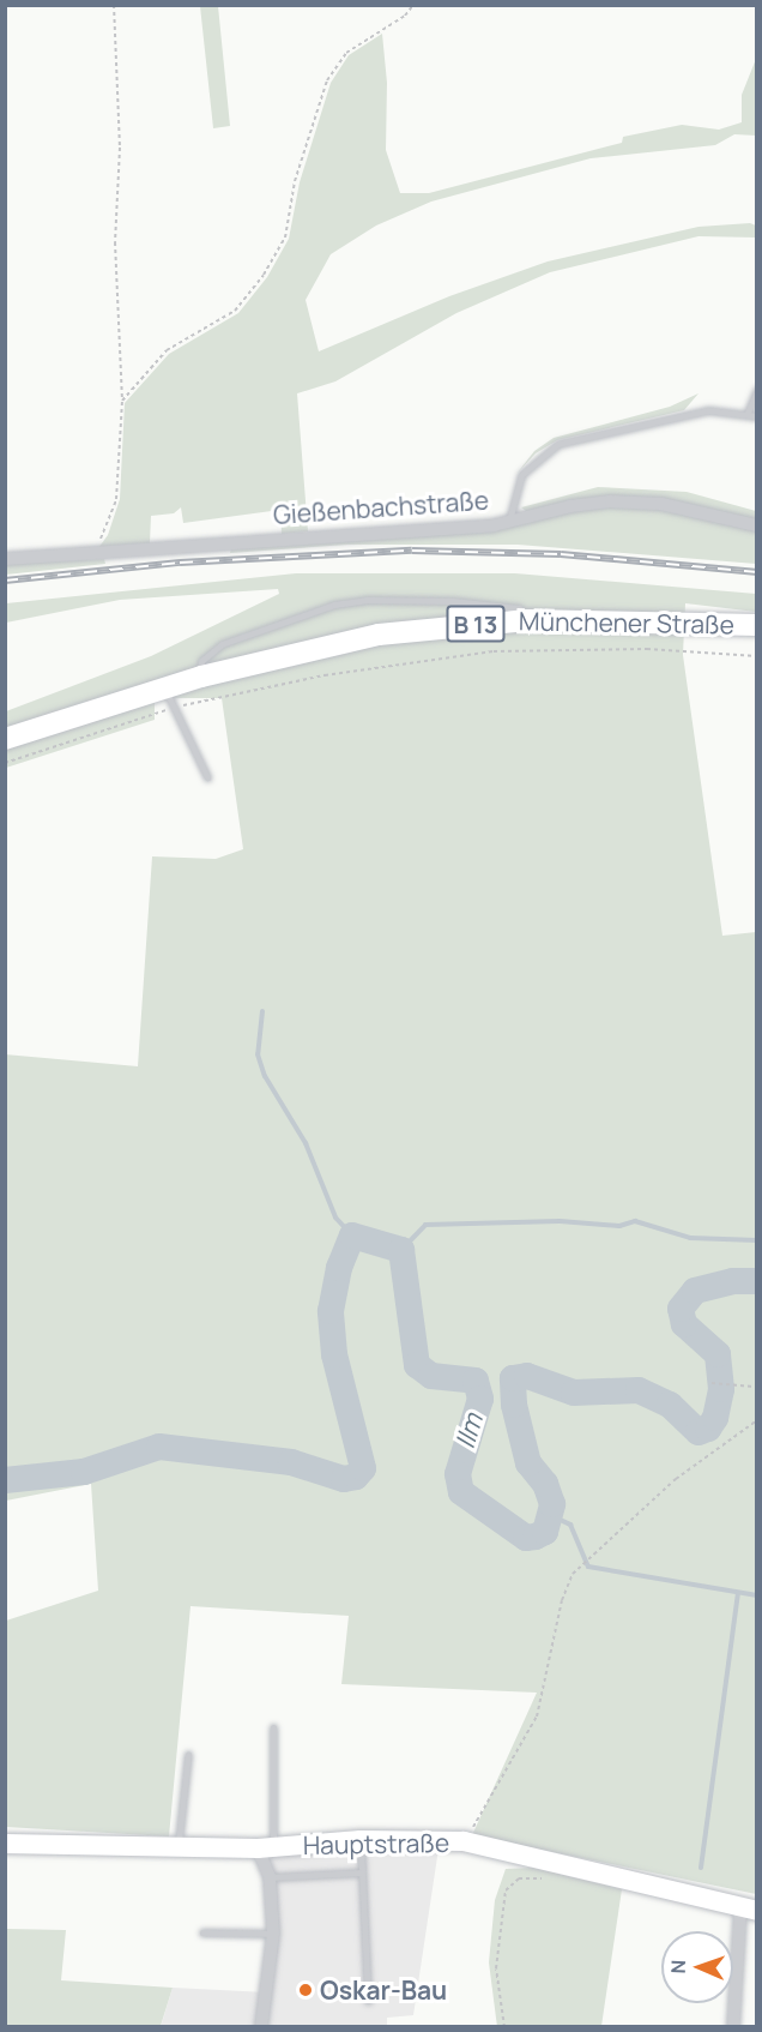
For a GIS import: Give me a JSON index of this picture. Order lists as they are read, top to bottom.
{
  "streets": {
    "main road": ["Münchener Straße", "B 13"],
    "street": ["Gießenbachstraße", "Hauptstraße"]
  },
  "crossings": [
    ["Münchener Straße", "B 13"]
  ],
  "water": ["Ilm"],
  "places": ["Oskar-Bau"],
  "north": "left"
}
